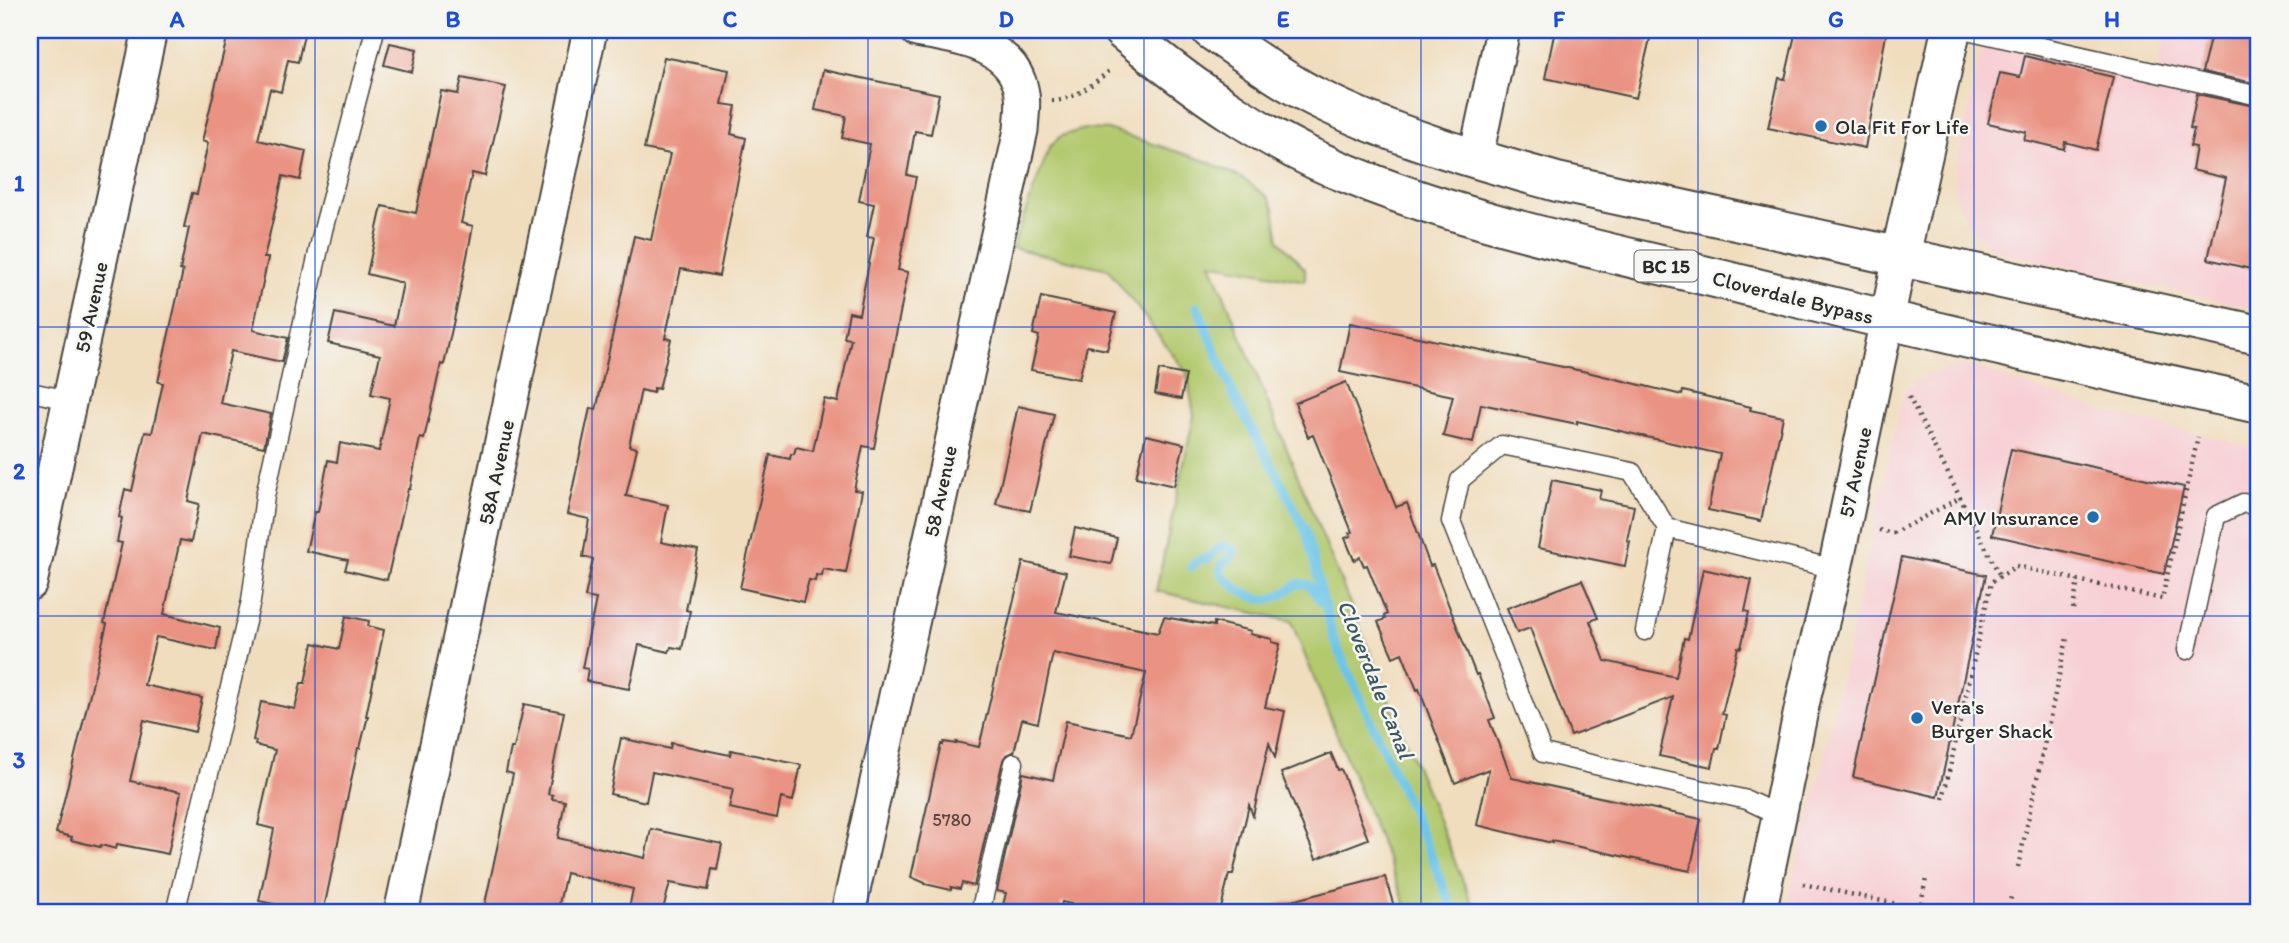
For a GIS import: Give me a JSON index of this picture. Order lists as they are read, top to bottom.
{
  "streets": {
    "main road": ["BC 15", "Cloverdale Bypass", "57 Avenue"],
    "street": ["59 Avenue", "58A Avenue", "58 Avenue"]
  },
  "crossings": [
    ["Cloverdale Bypass", "57 Avenue"]
  ],
  "water": ["Cloverdale Canal"],
  "places": ["Ola Fit For Life", "AMV Insurance", "Vera's Burger Shack"],
  "house_numbers": ["5780"],
  "grid": {
    "columns": [
      "A",
      "B",
      "C",
      "D",
      "E",
      "F",
      "G",
      "H"
    ],
    "rows": ["1", "2", "3"]
  }
}
